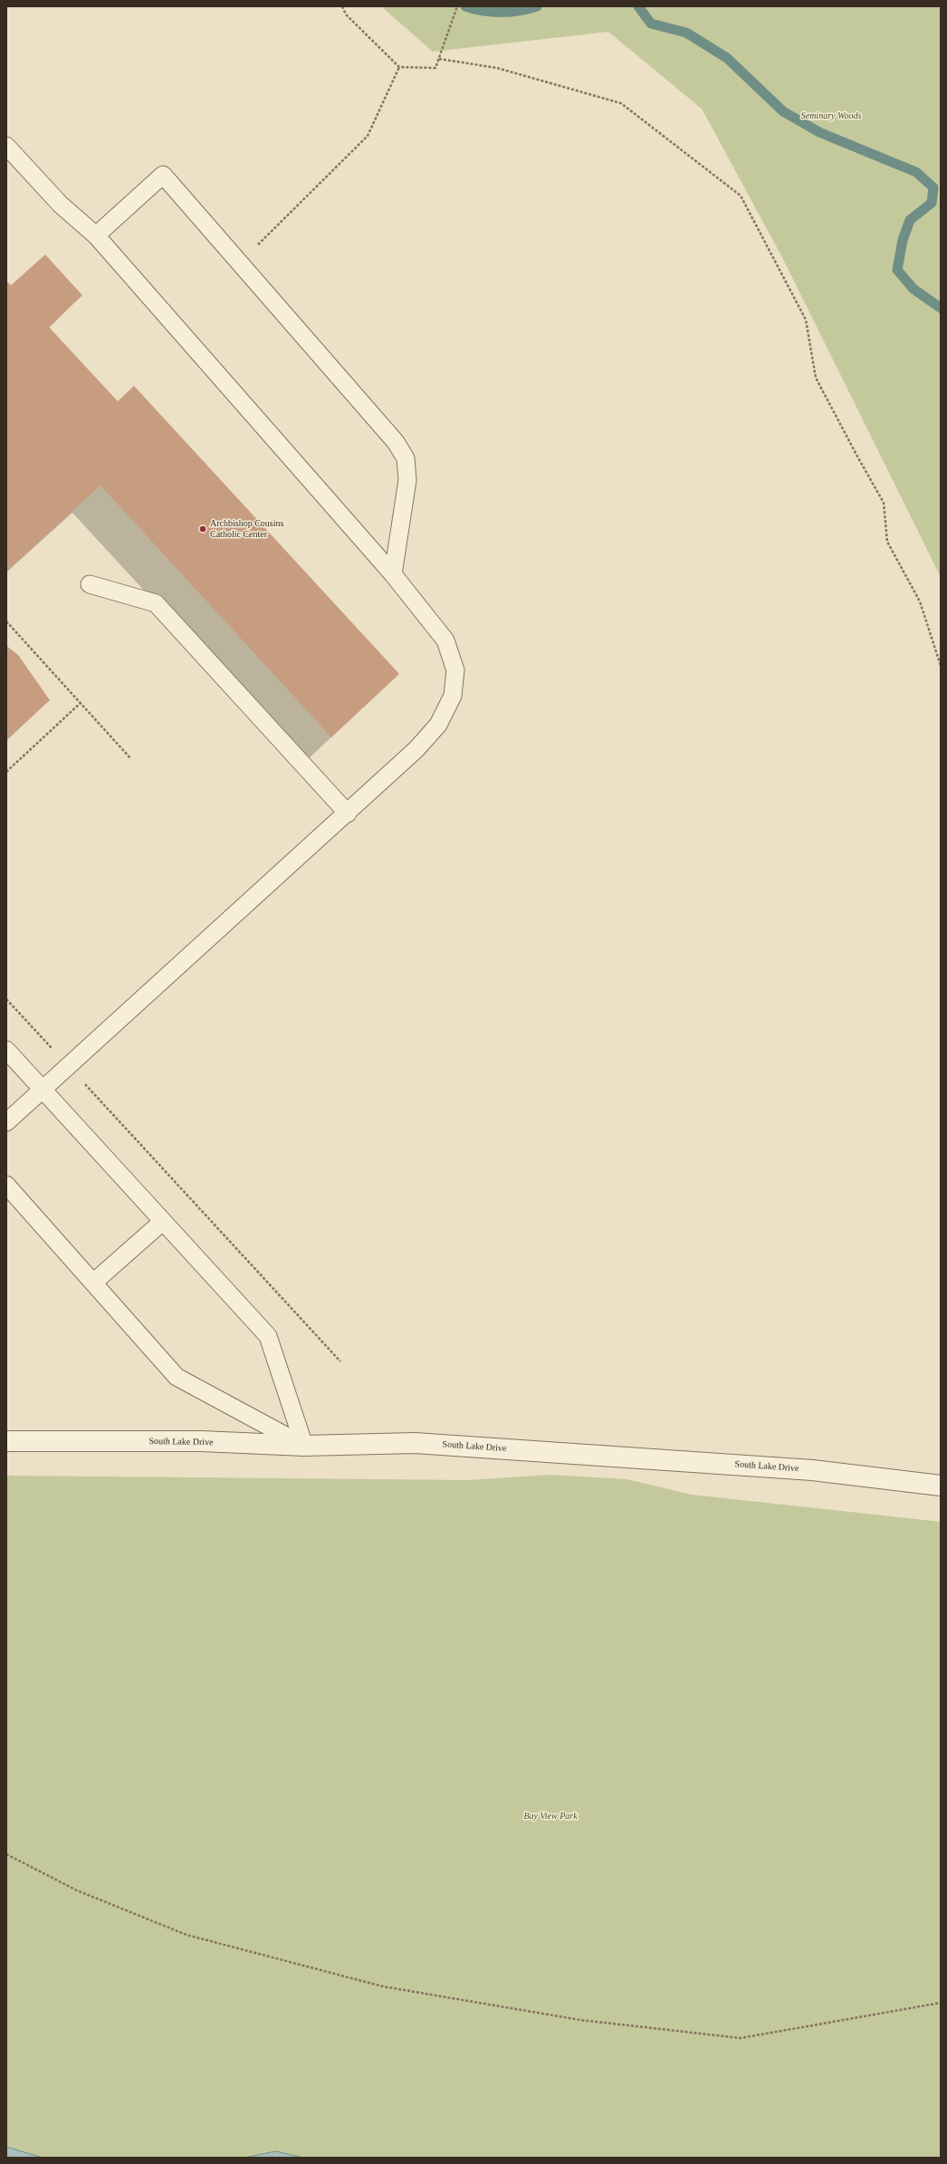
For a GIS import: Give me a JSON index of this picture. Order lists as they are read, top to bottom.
{
  "streets": {
    "street": ["South Lake Drive"]
  },
  "parks": ["Seminary Woods", "Bay View Park"],
  "places": ["Archbishop Cousins Catholic Center"]
}
